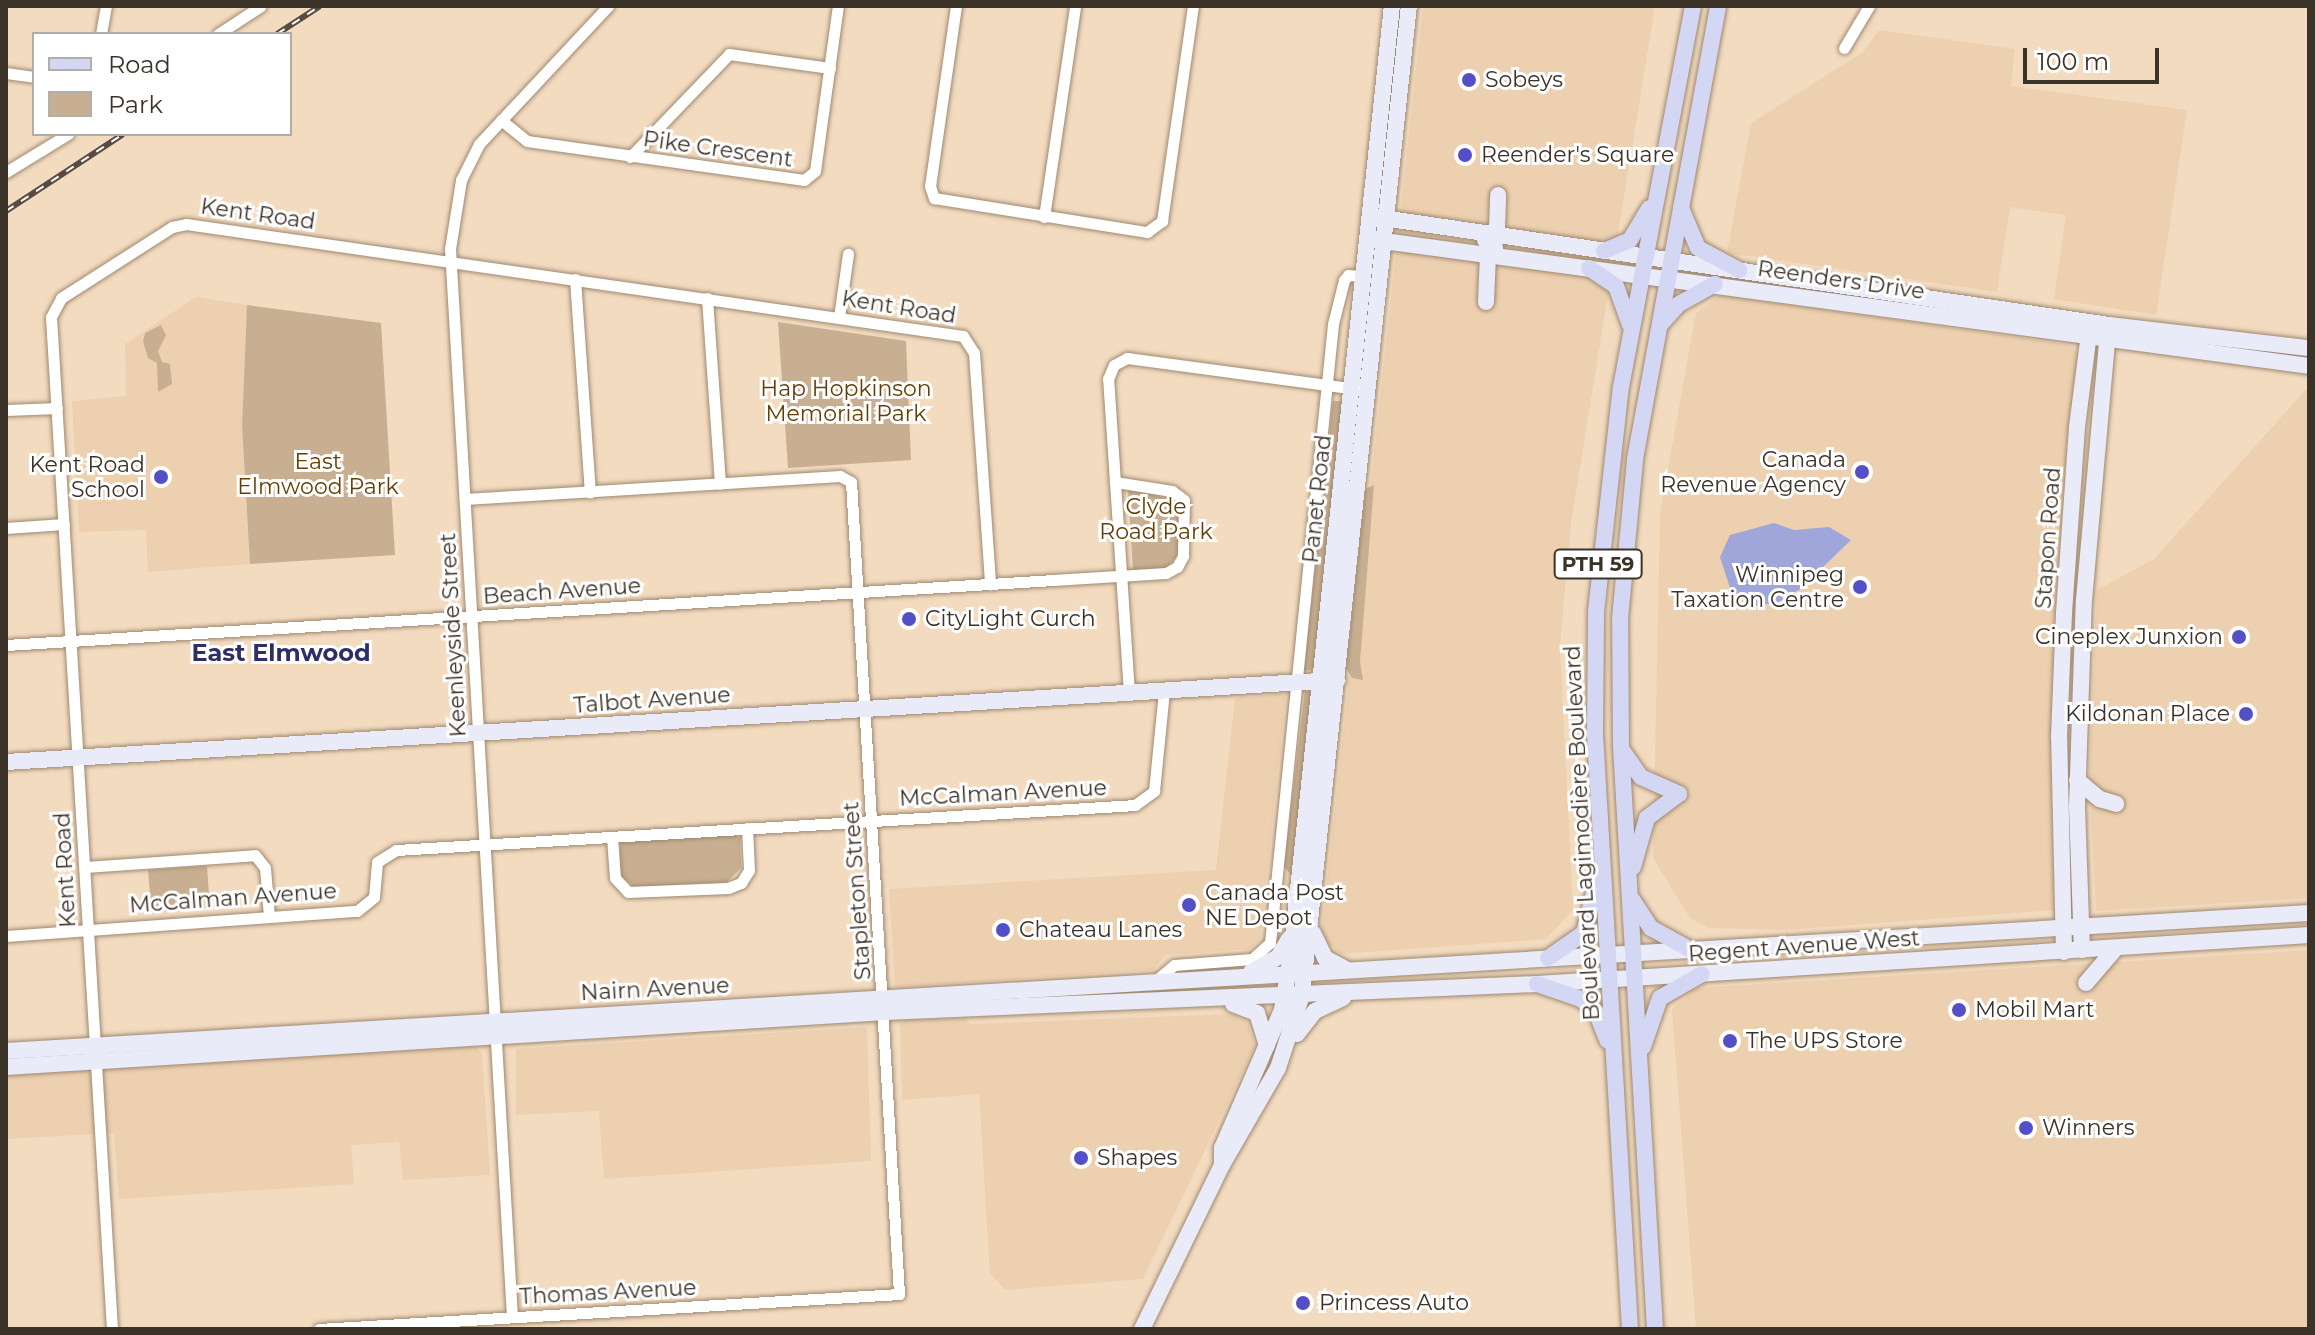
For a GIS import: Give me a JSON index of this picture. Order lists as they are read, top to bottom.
{
  "streets": {
    "main road": ["PTH 59", "Boulevard Lagimodière Boulevard"],
    "street": [
      "Pike Crescent",
      "Kent Road",
      "Reenders Drive",
      "Panet Road",
      "Stapon Road",
      "Beach Avenue",
      "Keenleyside Street",
      "Talbot Avenue",
      "McCalman Avenue",
      "Stapleton Street",
      "Regent Avenue West",
      "Nairn Avenue",
      "Thomas Avenue"
    ]
  },
  "crossings": [
    ["Pike Crescent", "Keenleyside Street"],
    ["Kent Road", "Beach Avenue"],
    ["Kent Road", "Keenleyside Street"],
    ["Kent Road", "Talbot Avenue"],
    ["Kent Road", "McCalman Avenue"],
    ["Kent Road", "Nairn Avenue"],
    ["Reenders Drive", "Panet Road"],
    ["Reenders Drive", "Stapon Road"],
    ["Reenders Drive", "Boulevard Lagimodière Boulevard"],
    ["Panet Road", "Talbot Avenue"],
    ["Panet Road", "Regent Avenue West"],
    ["Panet Road", "Nairn Avenue"],
    ["Stapon Road", "Regent Avenue West"],
    ["Beach Avenue", "Keenleyside Street"],
    ["Beach Avenue", "Stapleton Street"],
    ["Keenleyside Street", "Talbot Avenue"],
    ["Keenleyside Street", "McCalman Avenue"],
    ["Keenleyside Street", "Nairn Avenue"],
    ["Keenleyside Street", "Thomas Avenue"],
    ["Talbot Avenue", "McCalman Avenue"],
    ["Talbot Avenue", "Stapleton Street"],
    ["McCalman Avenue", "Stapleton Street"],
    ["Boulevard Lagimodière Boulevard", "Regent Avenue West"],
    ["Stapleton Street", "Nairn Avenue"],
    ["Stapleton Street", "Thomas Avenue"],
    ["Regent Avenue West", "Nairn Avenue"]
  ],
  "districts": ["East Elmwood"],
  "parks": ["Hap Hopkinson Memorial Park", "East Elmwood Park", "Clyde Road Park"],
  "places": [
    "Sobeys",
    "Reender's Square",
    "Canada Revenue Agency",
    "Kent Road School",
    "Winnipeg Taxation Centre",
    "CityLight Curch",
    "Cineplex Junxion",
    "Kildonan Place",
    "Canada Post NE Depot",
    "Chateau Lanes",
    "Mobil Mart",
    "The UPS Store",
    "Winners",
    "Shapes",
    "Princess Auto"
  ],
  "legend": ["Road", "Park"],
  "scale_bar": "100 m"
}
